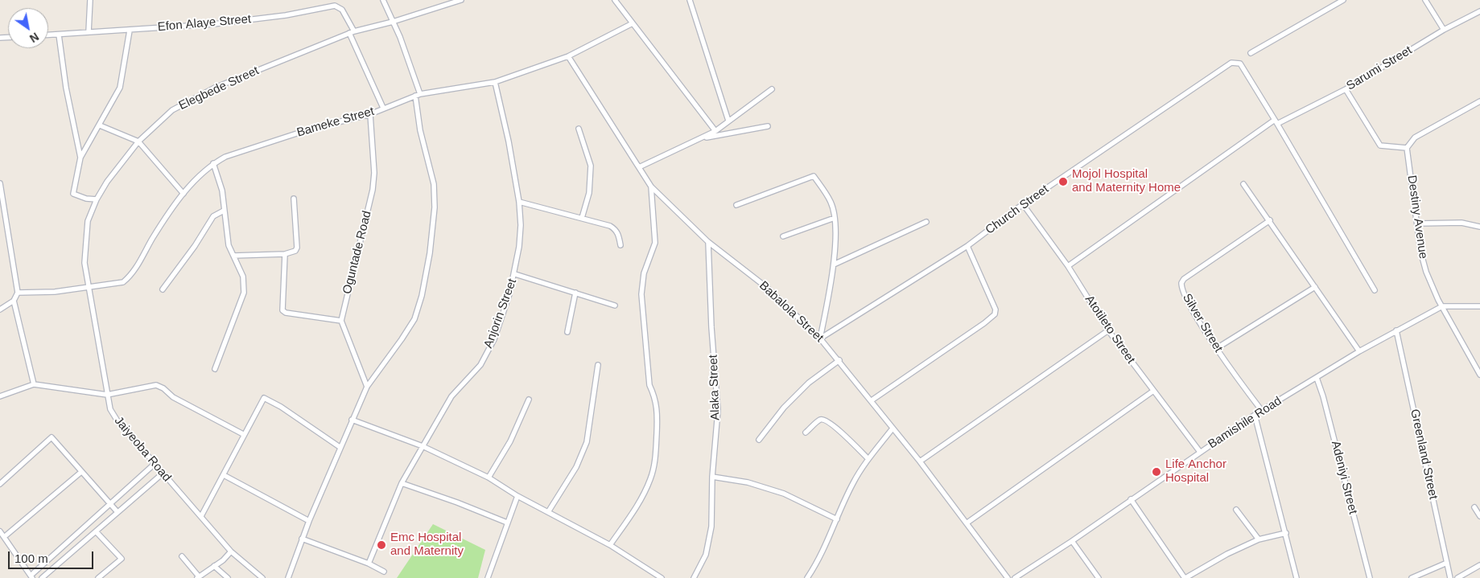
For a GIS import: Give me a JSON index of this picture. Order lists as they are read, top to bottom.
{
  "streets": {
    "street": [
      "Efon Alaye Street",
      "Sarumi Street",
      "Elegbede Street",
      "Bameke Street",
      "Church Street",
      "Destiny Avenue",
      "Oguntade Road",
      "Babalola Street",
      "Anjorin Street",
      "Silver Street",
      "Atotileto Street",
      "Alaka Street",
      "Bamishile Road",
      "Jaiyeoba Road",
      "Greenland Street",
      "Adeniyi Street"
    ]
  },
  "crossings": [
    ["Efon Alaye Street", "Elegbede Street"],
    ["Efon Alaye Street", "Bameke Street"],
    ["Sarumi Street", "Church Street"],
    ["Sarumi Street", "Atotileto Street"],
    ["Elegbede Street", "Bameke Street"],
    ["Elegbede Street", "Jaiyeoba Road"],
    ["Bameke Street", "Oguntade Road"],
    ["Bameke Street", "Babalola Street"],
    ["Bameke Street", "Anjorin Street"],
    ["Bameke Street", "Jaiyeoba Road"],
    ["Church Street", "Babalola Street"],
    ["Church Street", "Atotileto Street"],
    ["Destiny Avenue", "Bamishile Road"],
    ["Babalola Street", "Alaka Street"],
    ["Silver Street", "Bamishile Road"],
    ["Atotileto Street", "Bamishile Road"],
    ["Bamishile Road", "Greenland Street"],
    ["Bamishile Road", "Adeniyi Street"]
  ],
  "places": ["Mojol Hospital and Maternity Home", "Life Anchor Hospital", "Emc Hospital and Maternity"],
  "scale_bar": "100 m",
  "north": "bottom right"
}
